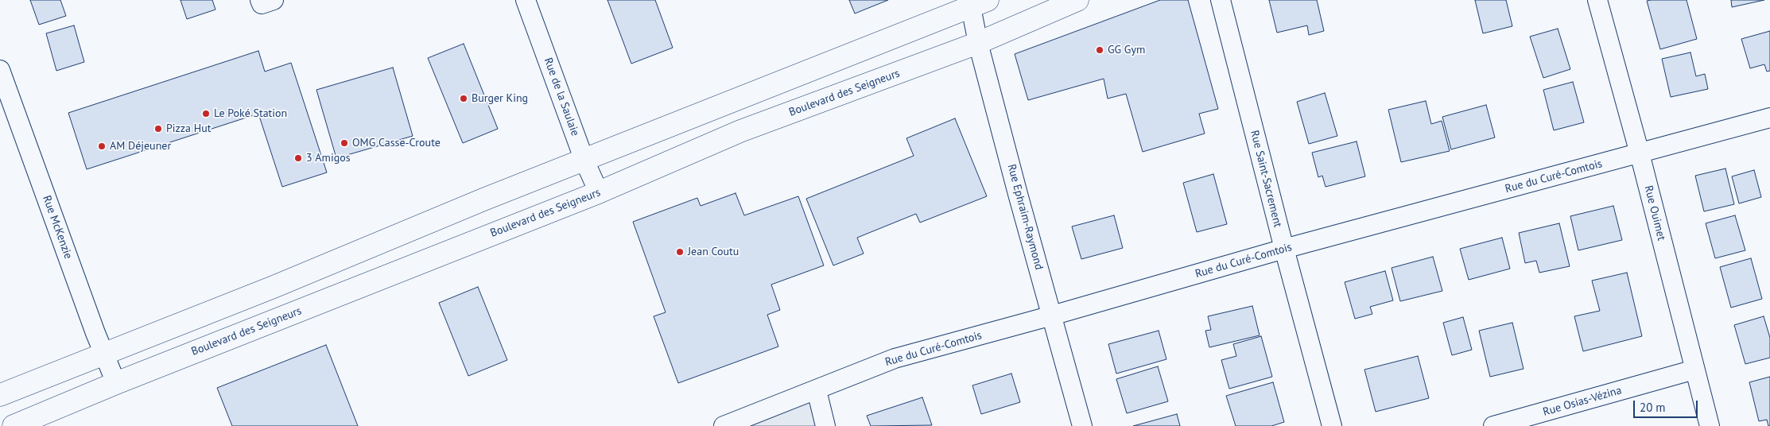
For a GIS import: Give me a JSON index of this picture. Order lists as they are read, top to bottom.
{
  "streets": {
    "main road": ["Boulevard des Seigneurs"],
    "street": [
      "Rue de la Saulaie",
      "Rue du Curé-Comtois",
      "Rue Saint-Sacrement",
      "Rue Ouimet",
      "Rue Ephraim-Raymond",
      "Rue McKenzie",
      "Rue Osias-Vézina"
    ]
  },
  "crossings": [
    ["Boulevard des Seigneurs", "Rue de la Saulaie"],
    ["Boulevard des Seigneurs", "Rue Ephraim-Raymond"],
    ["Boulevard des Seigneurs", "Rue McKenzie"],
    ["Rue du Curé-Comtois", "Rue Saint-Sacrement"],
    ["Rue du Curé-Comtois", "Rue Ouimet"],
    ["Rue du Curé-Comtois", "Rue Ephraim-Raymond"],
    ["Rue Ouimet", "Rue Osias-Vézina"]
  ],
  "places": [
    "GG Gym",
    "Burger King",
    "Le Poké Station",
    "Pizza Hut",
    "OMG Casse-Croute",
    "AM Déjeuner",
    "3 Amigos",
    "Jean Coutu"
  ],
  "scale_bar": "20 m"
}
